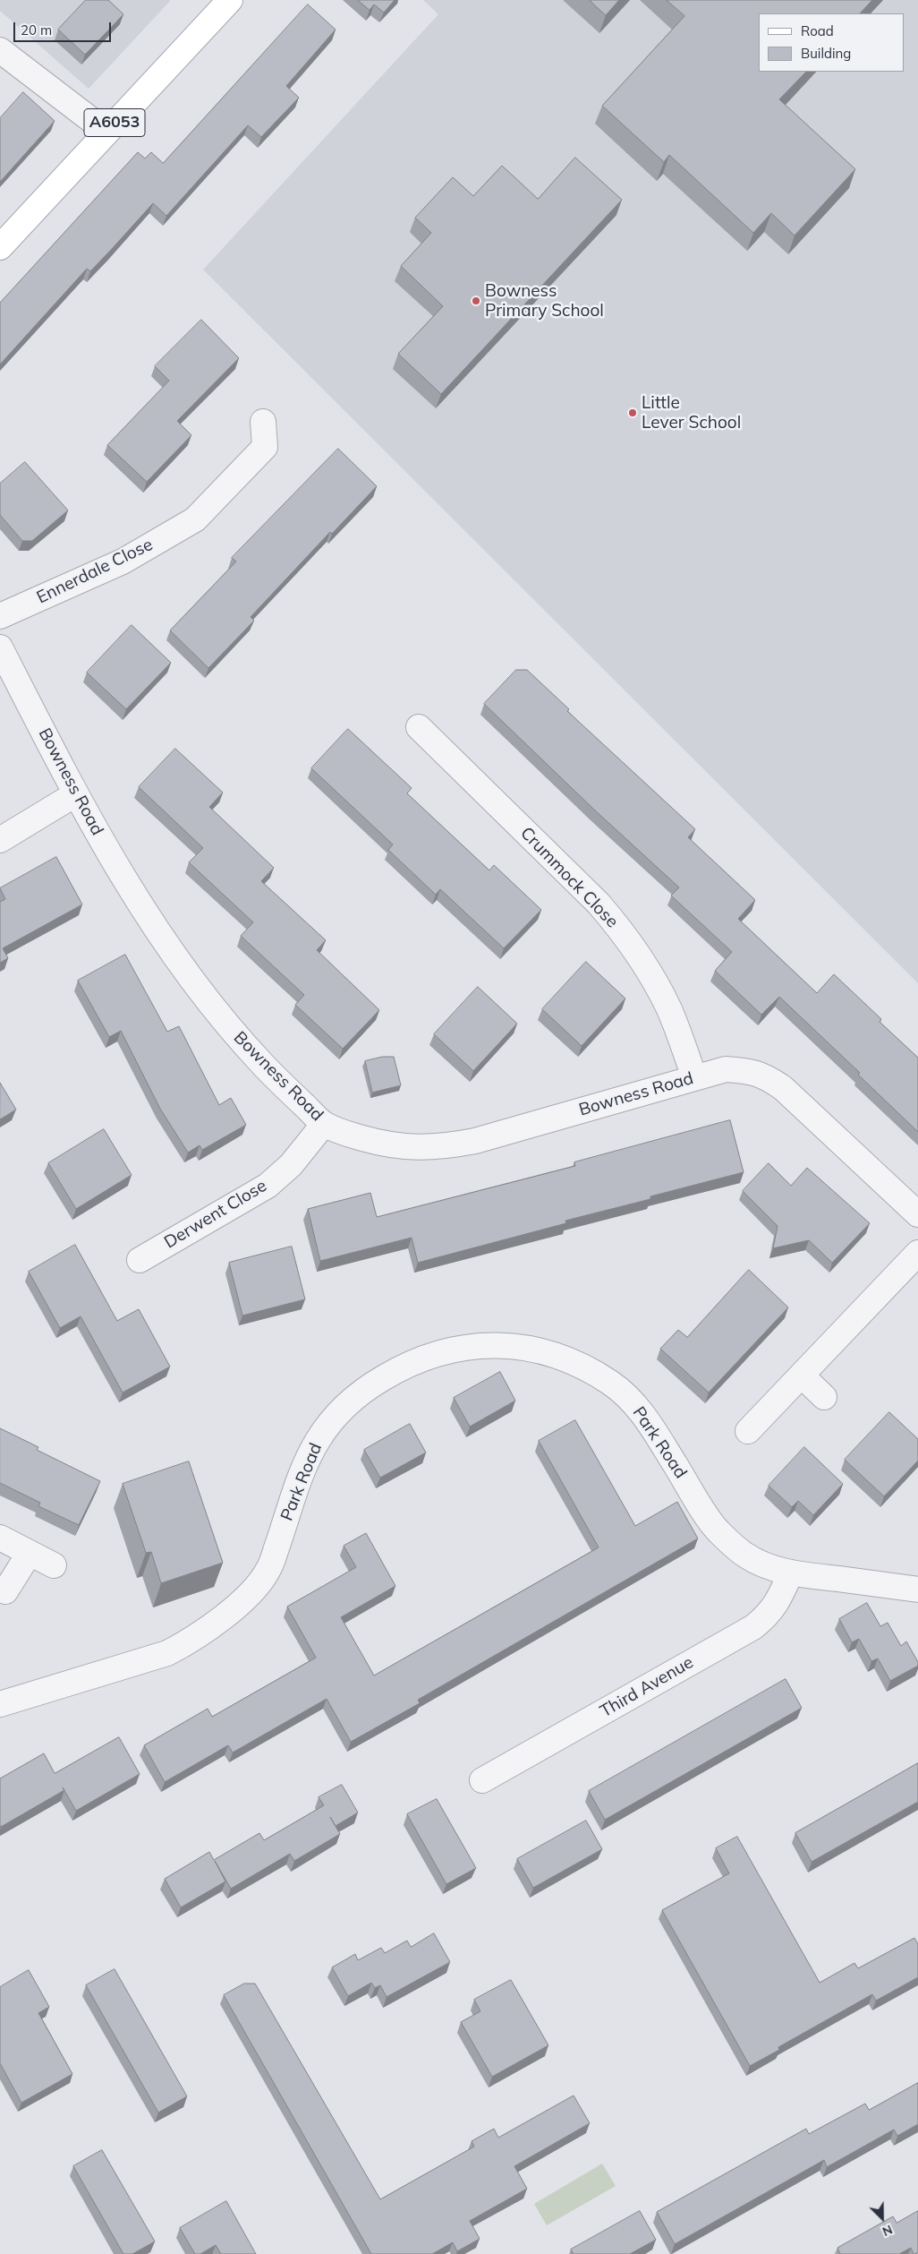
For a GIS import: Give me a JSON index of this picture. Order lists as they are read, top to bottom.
{
  "streets": {
    "main road": ["A6053"],
    "street": [
      "Ennerdale Close",
      "Bowness Road",
      "Crummock Close",
      "Derwent Close",
      "Park Road",
      "Third Avenue"
    ]
  },
  "crossings": [
    ["Bowness Road", "Crummock Close"],
    ["Bowness Road", "Derwent Close"],
    ["Park Road", "Third Avenue"]
  ],
  "places": ["Bowness Primary School", "Little Lever School"],
  "legend": ["Road", "Building"],
  "scale_bar": "20 m",
  "north": "bottom right"
}
